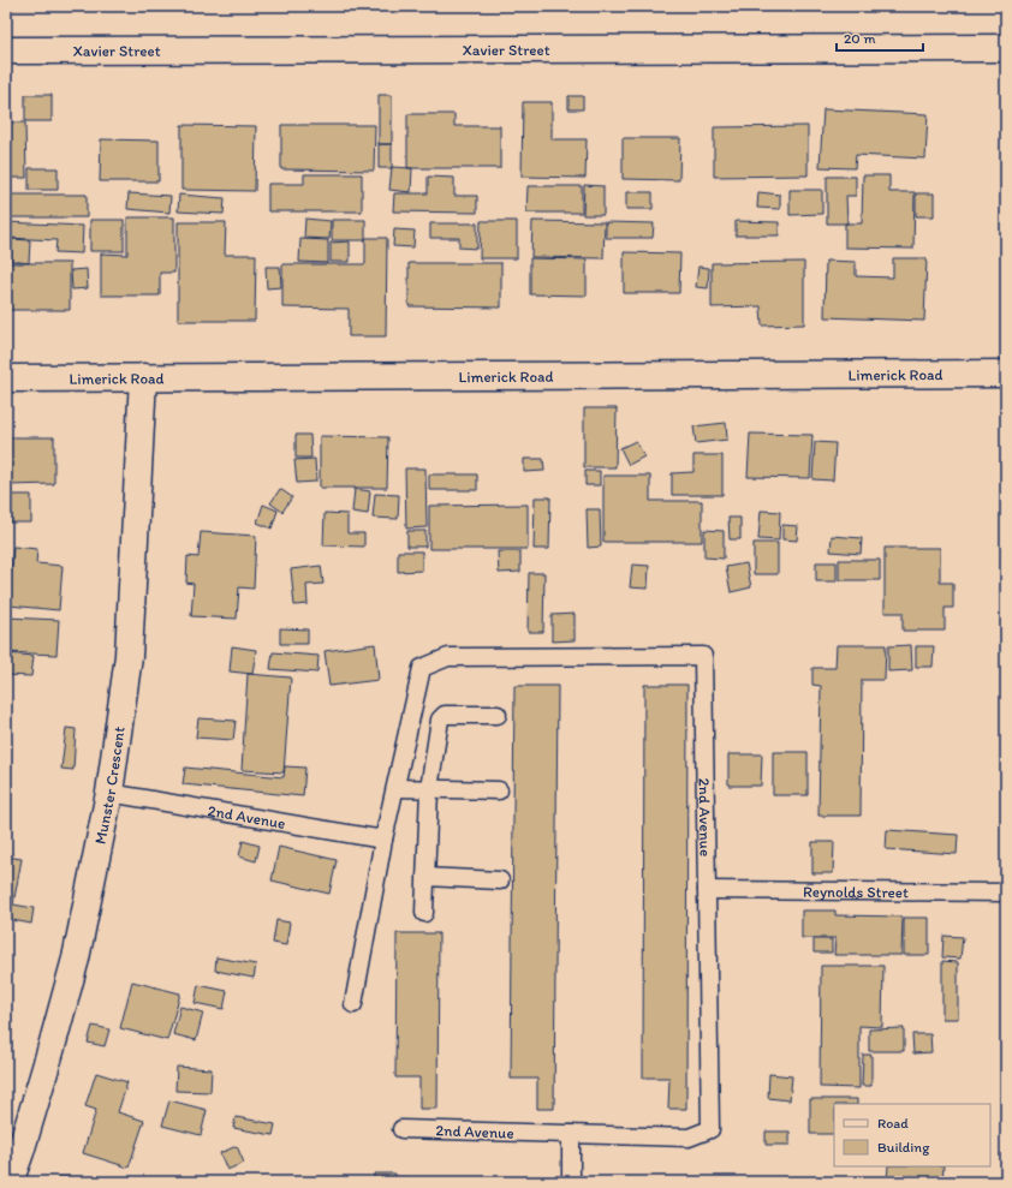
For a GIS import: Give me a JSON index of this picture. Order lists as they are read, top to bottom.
{
  "streets": {
    "street": ["Xavier Street", "Limerick Road", "Munster Crescent"],
    "lane": ["2nd Avenue", "Reynolds Street"]
  },
  "crossings": [
    ["Limerick Road", "Munster Crescent"],
    ["Munster Crescent", "2nd Avenue"],
    ["2nd Avenue", "Reynolds Street"]
  ],
  "legend": ["Road", "Building"],
  "scale_bar": "20 m"
}
